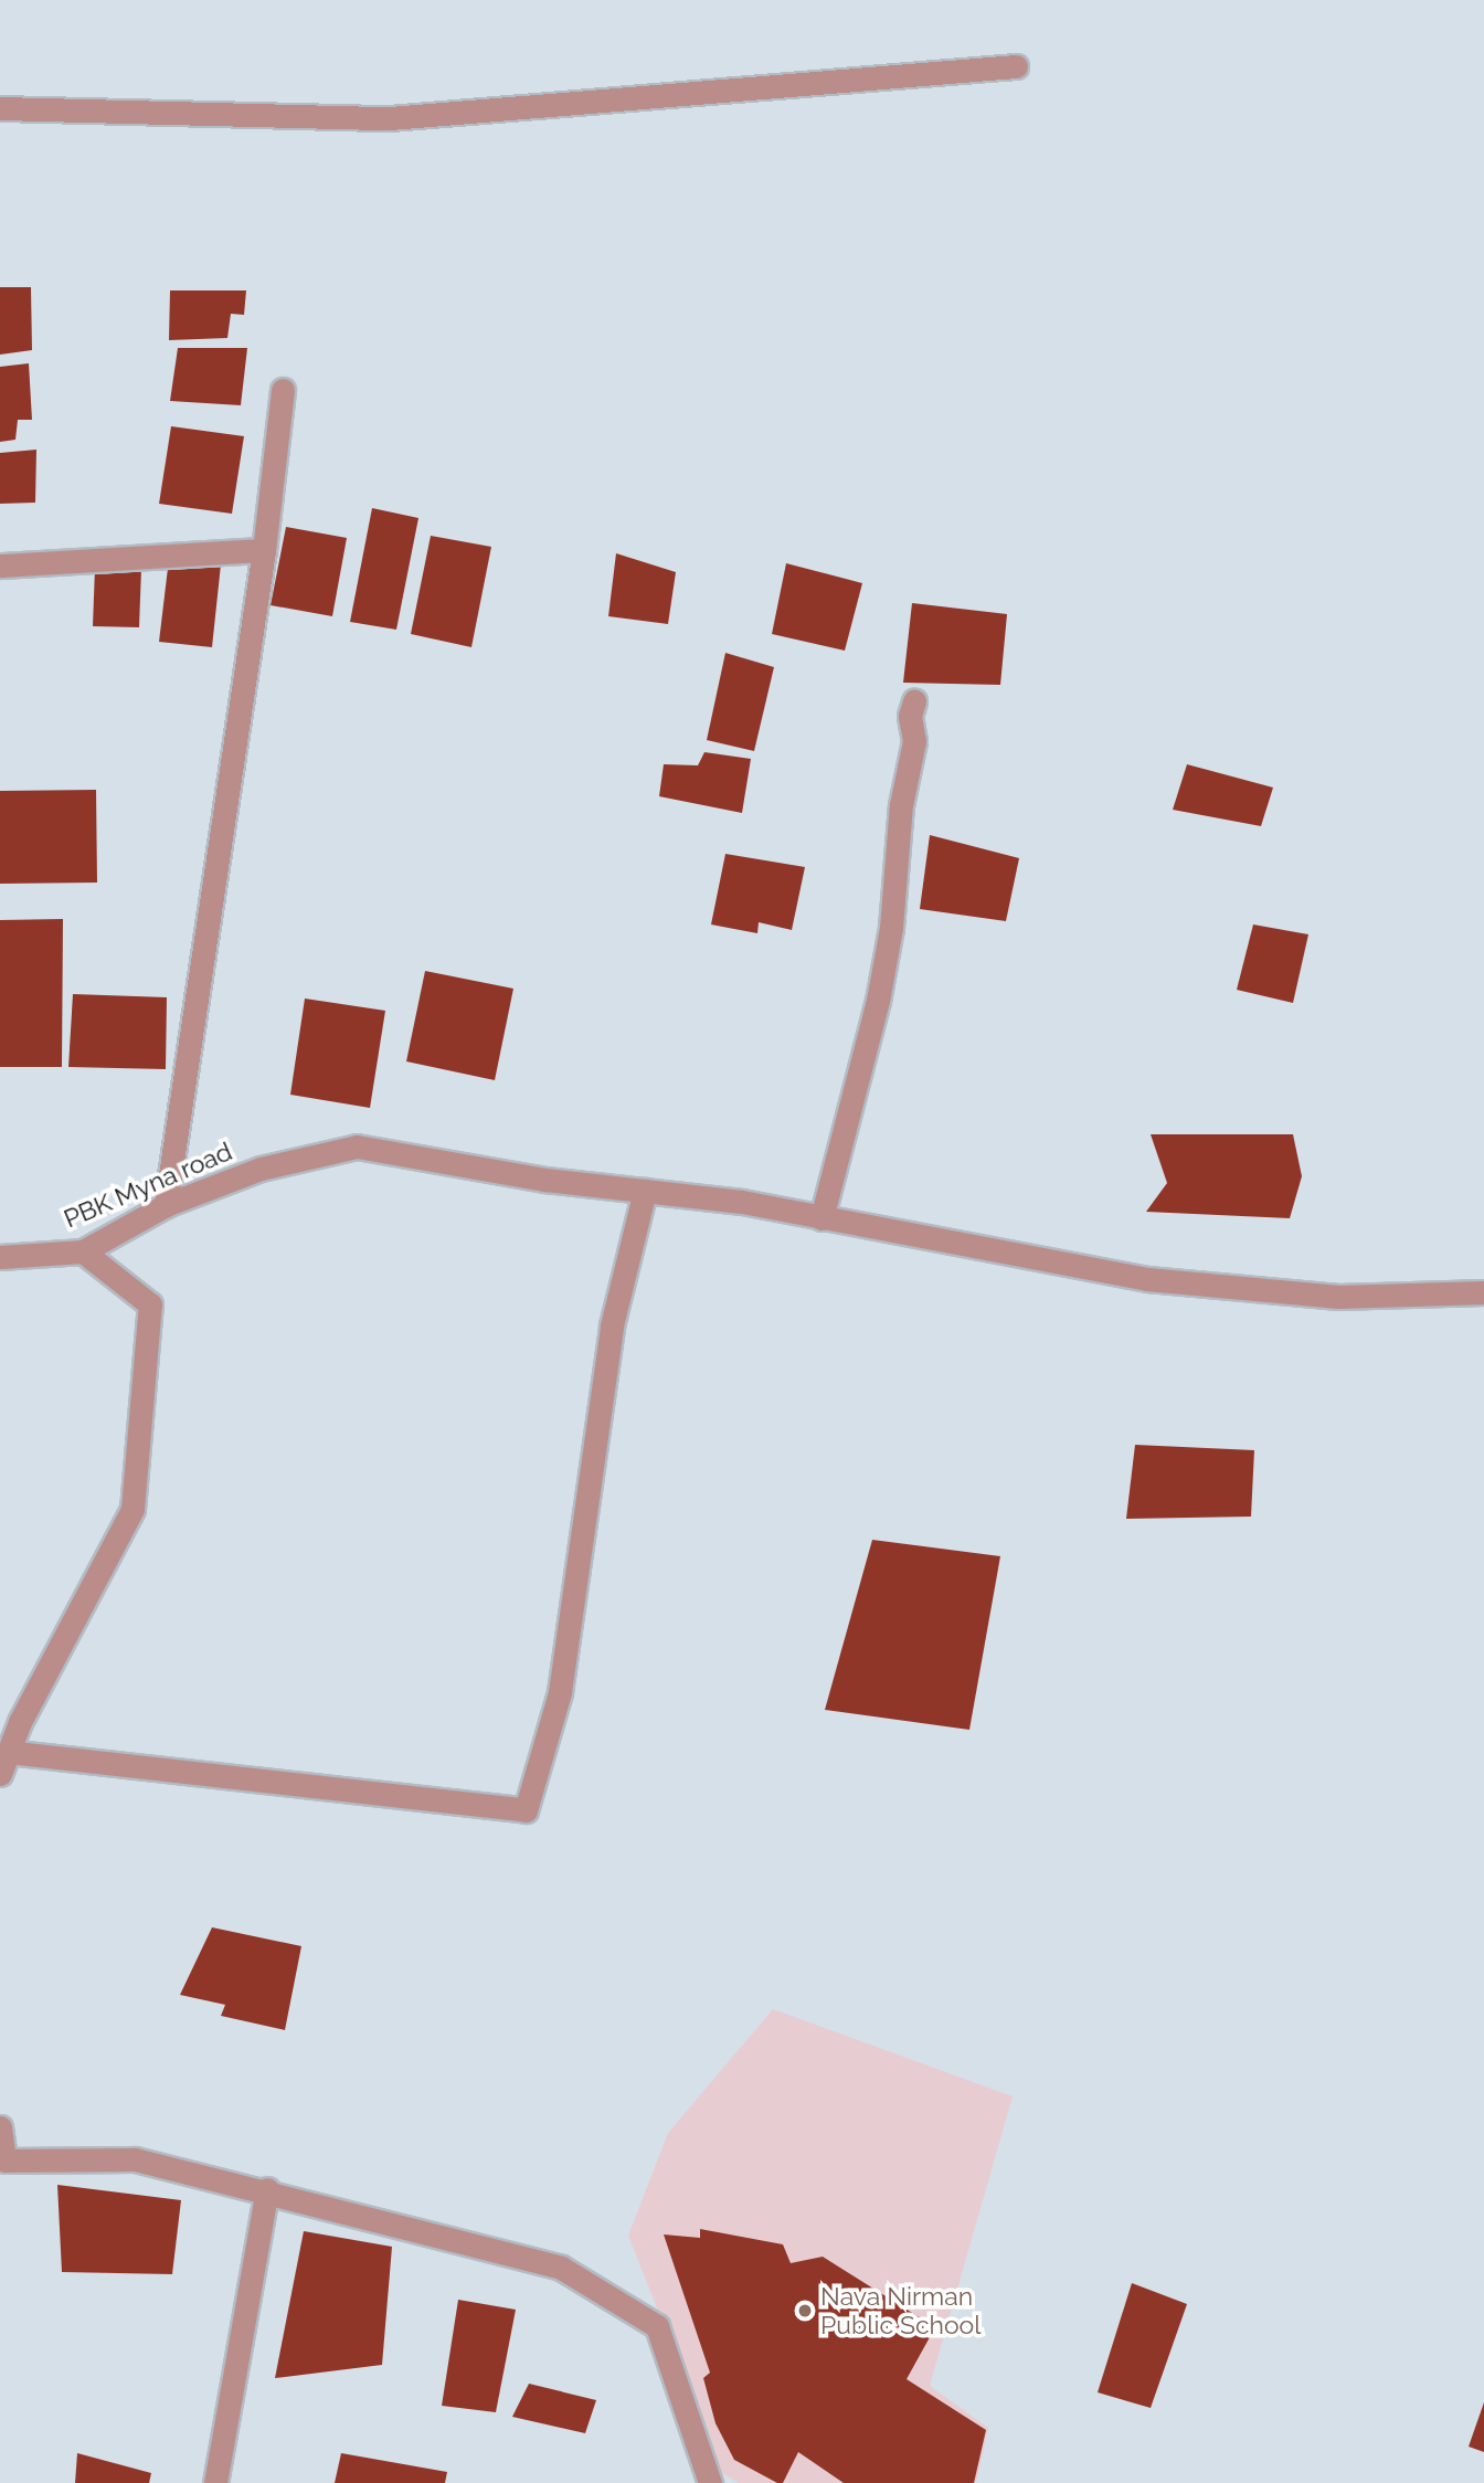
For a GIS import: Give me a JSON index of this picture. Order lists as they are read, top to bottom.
{
  "streets": {
    "street": ["PBK Myna road"]
  },
  "places": ["Nava Nirman Public School"]
}
